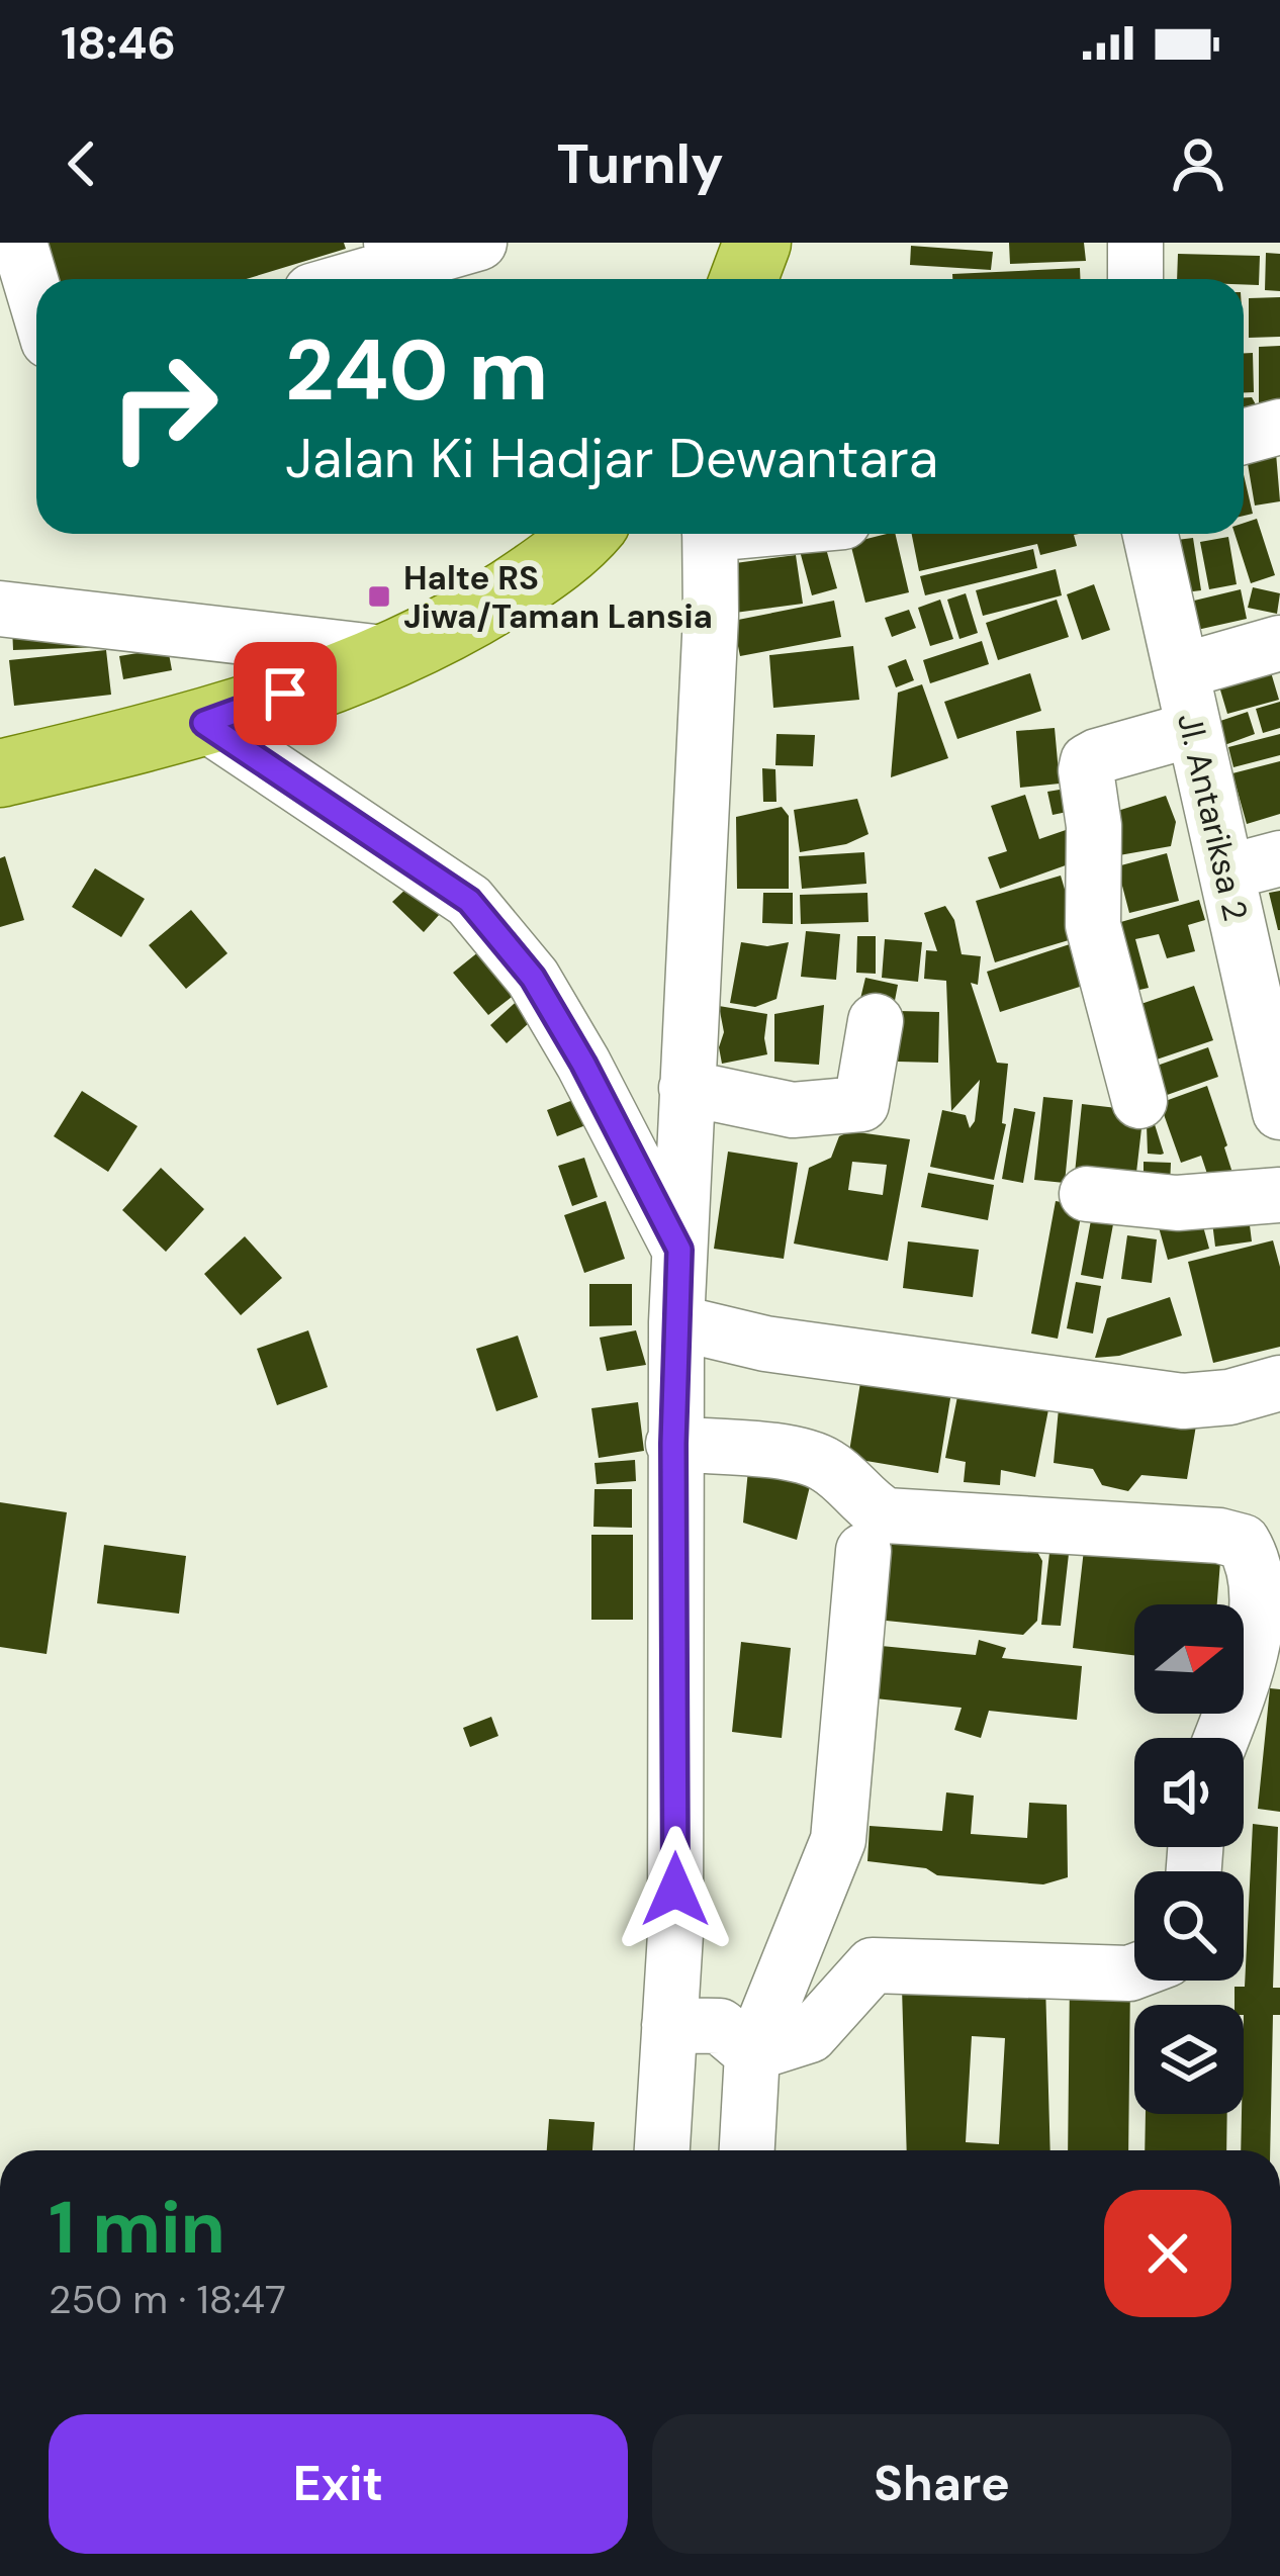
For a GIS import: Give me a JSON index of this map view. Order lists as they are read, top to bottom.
{
  "streets": {
    "street": ["Jl. Antariksa 2"]
  },
  "places": {
    "transit": ["Halte RS Jiwa/Taman Lansia"]
  },
  "north": "right",
  "page": {
    "status": "18:46",
    "header": "Turnly",
    "turn": ["240 m", "Jalan Ki Hadjar Dewantara"],
    "heading": ["1 min", "250 m · 18:47"],
    "buttons": ["Exit", "Share"]
  }
}
